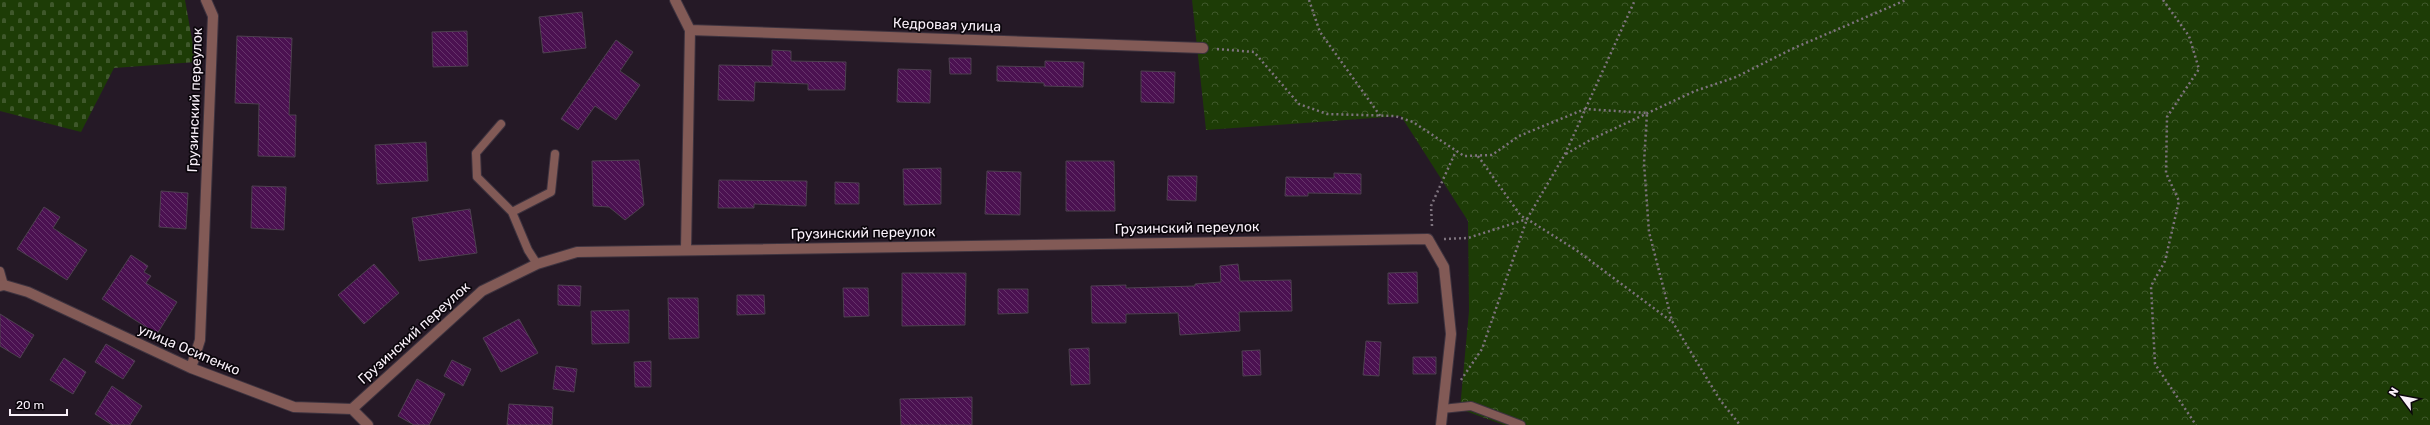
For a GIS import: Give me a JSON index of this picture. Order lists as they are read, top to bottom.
{
  "streets": {
    "street": ["Кедровая улица", "Грузинский переулок", "улица Осипенко"]
  },
  "crossings": [
    ["Грузинский переулок", "улица Осипенко"]
  ],
  "scale_bar": "20 m",
  "north": "top left"
}
